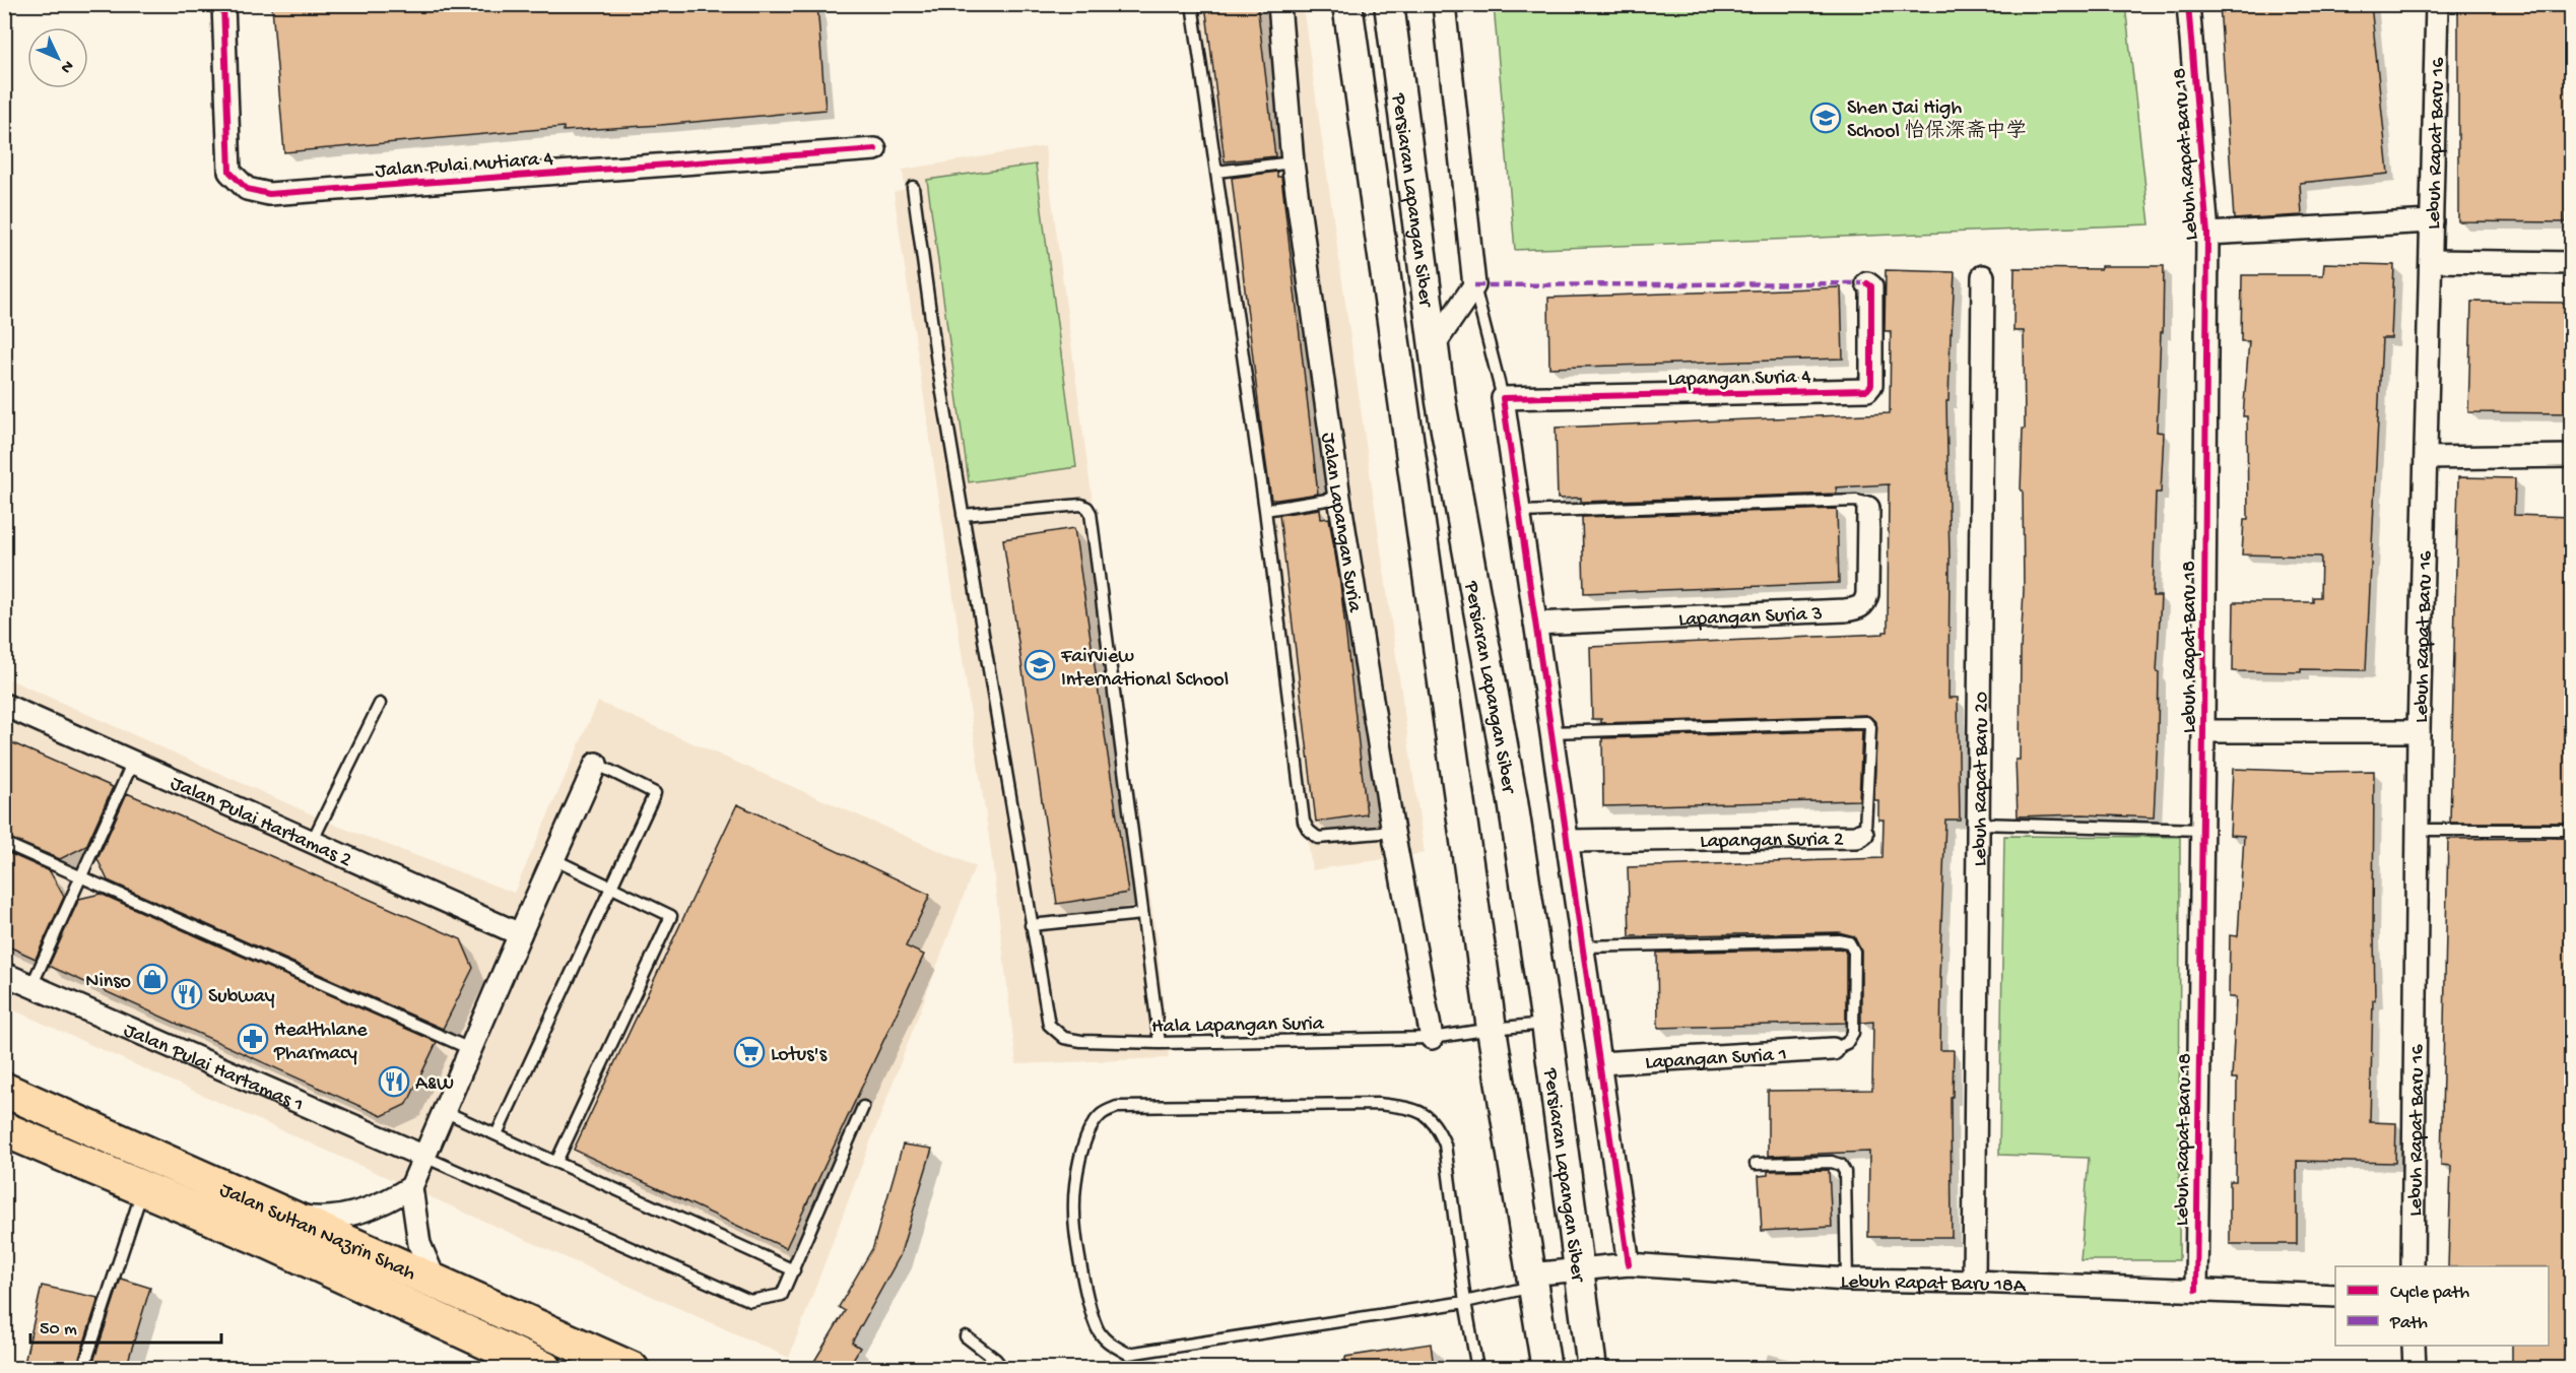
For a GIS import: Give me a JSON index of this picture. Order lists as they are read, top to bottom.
{
  "streets": {
    "highway": ["Jalan Sultan Nazrin Shah"],
    "main road": ["Persiaran Lapangan Siber"],
    "street": [
      "Lebuh Rapat Baru 16",
      "Lebuh Rapat Baru 18",
      "Jalan Pulai Mutiara 4",
      "Lapangan Suria 4",
      "Jalan Lapangan Suria",
      "Lapangan Suria 3",
      "Lebuh Rapat Baru 20",
      "Jalan Pulai Hartamas 2",
      "Lapangan Suria 2",
      "Lapangan Suria 1",
      "Jalan Pulai Hartamas 1",
      "Lebuh Rapat Baru 18A"
    ],
    "lane": ["Hala Lapangan Suria"]
  },
  "crossings": [
    ["Lebuh Rapat Baru 18", "Lebuh Rapat Baru 18A"],
    ["Persiaran Lapangan Siber", "Hala Lapangan Suria"],
    ["Persiaran Lapangan Siber", "Lebuh Rapat Baru 18A"],
    ["Jalan Lapangan Suria", "Hala Lapangan Suria"],
    ["Lebuh Rapat Baru 20", "Lebuh Rapat Baru 18A"]
  ],
  "places": {
    "school or university": ["Shen Jai High School 怡保深斋中学", "Fairview International School"],
    "shop": ["Ninso"],
    "restaurant": ["Subway", "A&W"],
    "pharmacy": ["Healthlane Pharmacy"],
    "supermarket": ["Lotus's"]
  },
  "legend": ["Cycle path", "Path"],
  "scale_bar": "50 m",
  "north": "bottom right"
}
